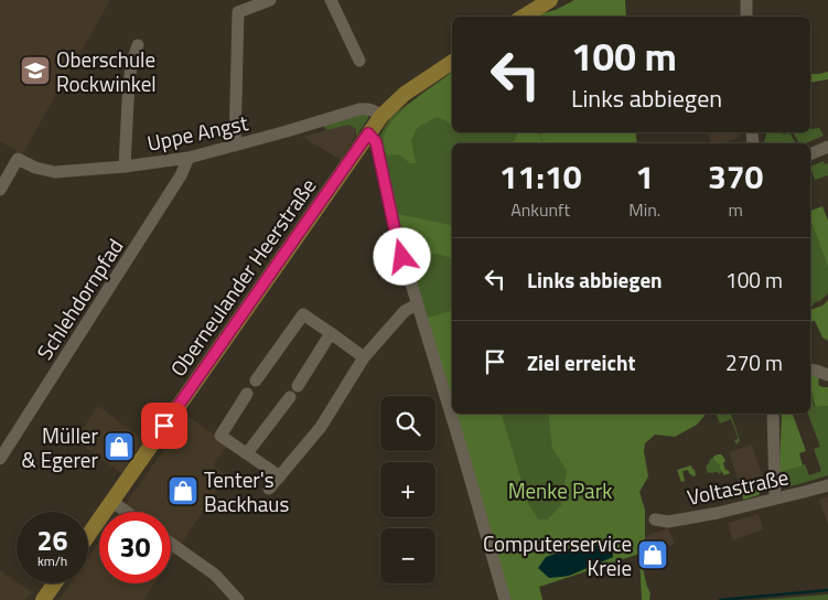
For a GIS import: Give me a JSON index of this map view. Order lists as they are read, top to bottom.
{
  "streets": {
    "main road": ["Oberneulander Heerstraße"],
    "street": ["Uppe Angst", "Schlehdornpfad", "Voltastraße"]
  },
  "crossings": [
    ["Uppe Angst", "Oberneulander Heerstraße"],
    ["Uppe Angst", "Schlehdornpfad"]
  ],
  "parks": ["Menke Park"],
  "places": {
    "school or university": ["Oberschule Rockwinkel"],
    "shop": ["Müller & Egerer", "Tenter's Backhaus", "Computerservice Kreie"]
  },
  "page": {
    "turn": ["100 m", "Links abbiegen"],
    "eta": [
      "11:10",
      "Ankunft",
      "1",
      "Min.",
      "370",
      "m"
    ],
    "list": [
      {
        "name": "Links abbiegen",
        "value": "100 m"
      },
      {
        "name": "Ziel erreicht",
        "value": "270 m"
      }
    ],
    "map_buttons": ["+", "−"],
    "speed": "26 km/h",
    "limit": "30"
  }
}
